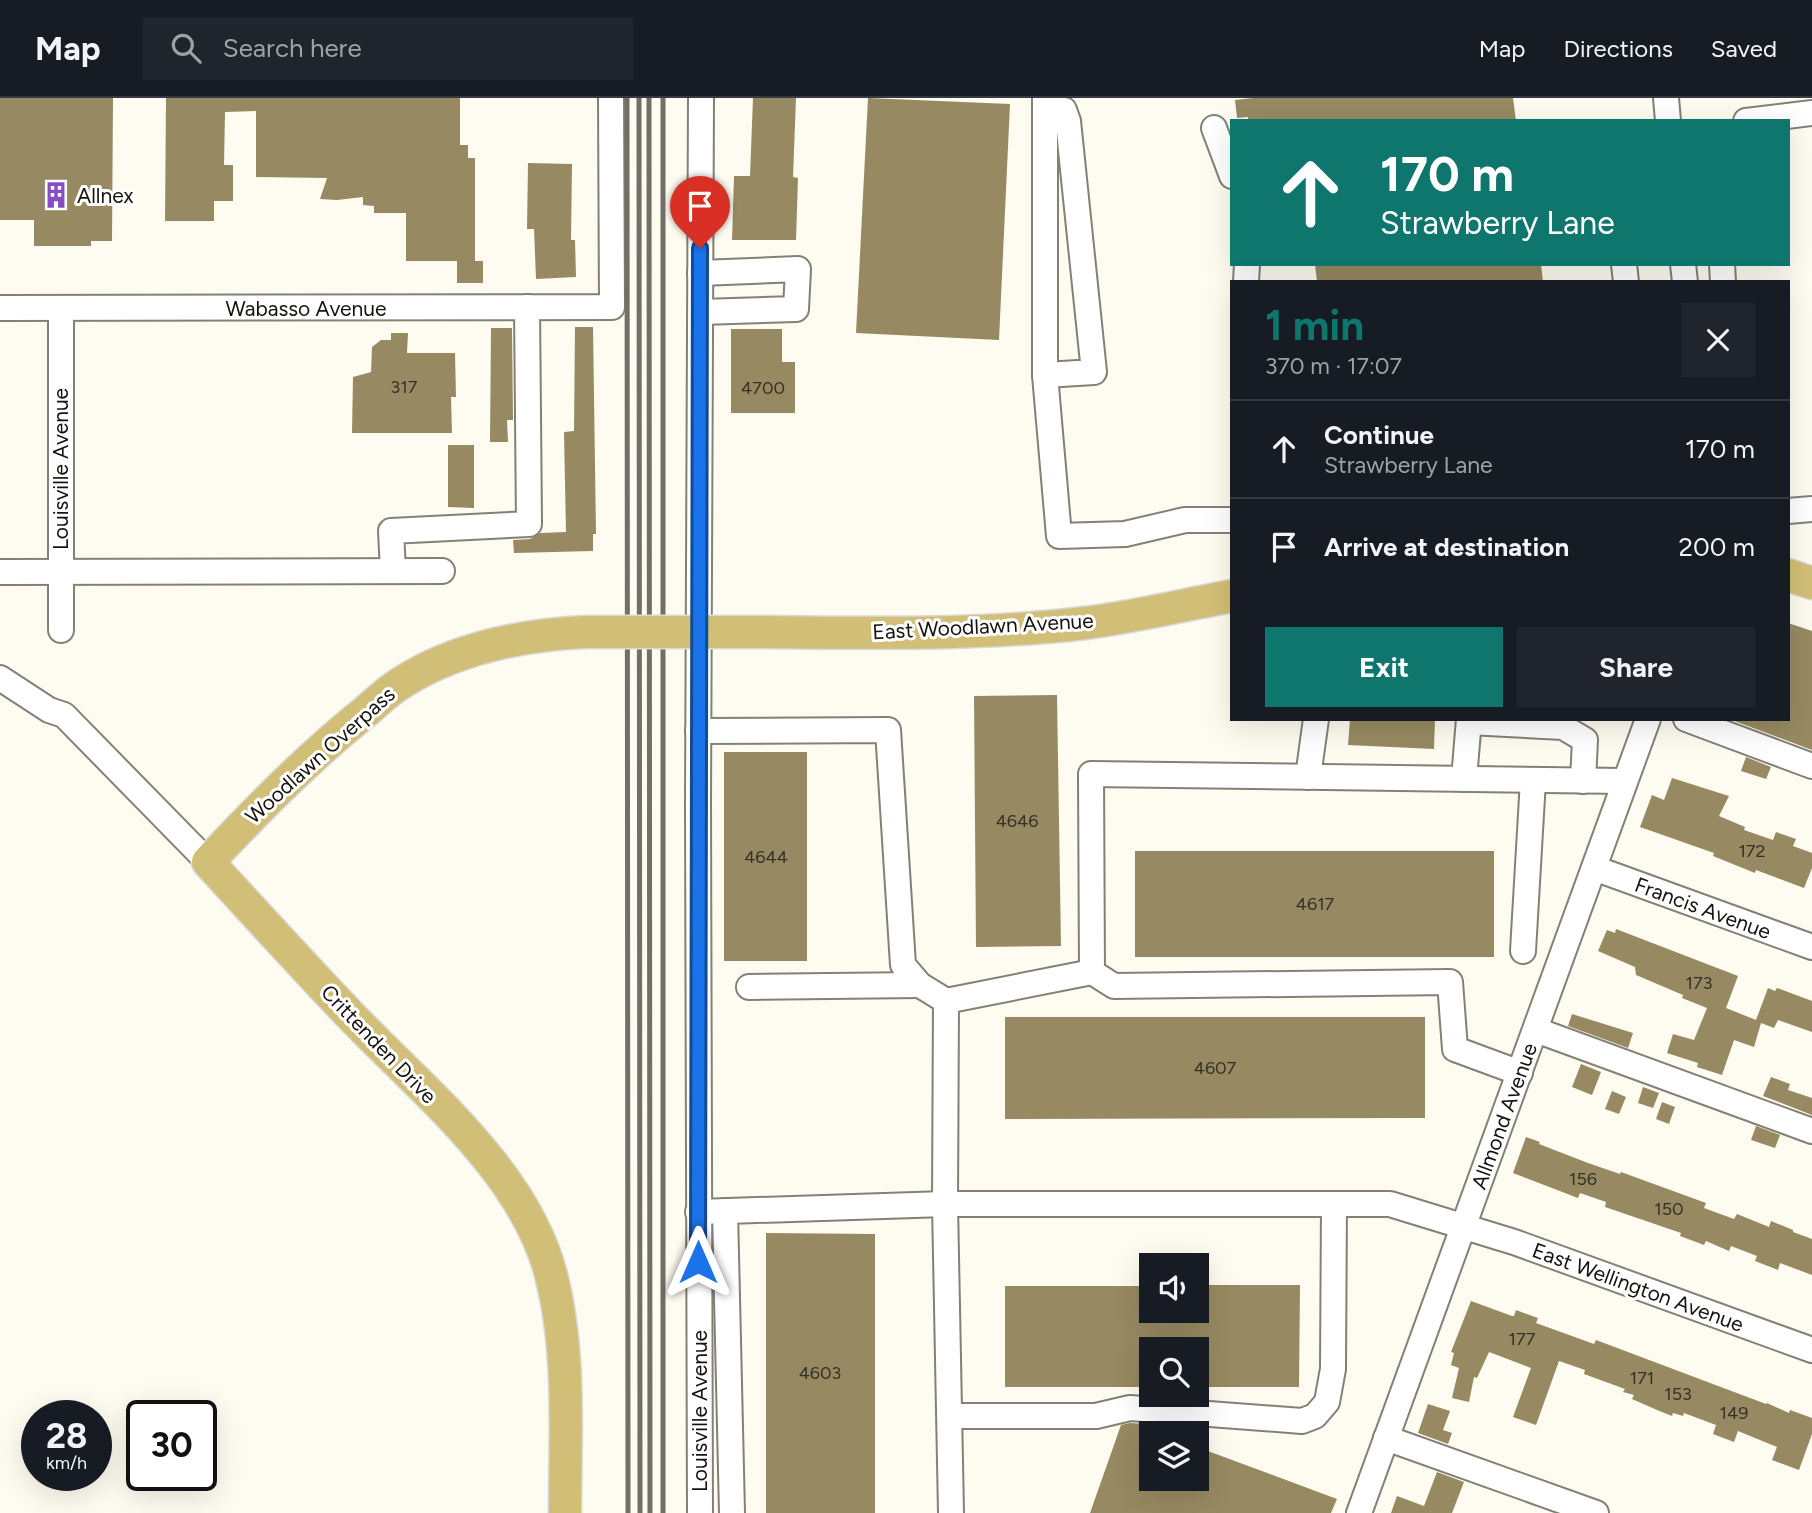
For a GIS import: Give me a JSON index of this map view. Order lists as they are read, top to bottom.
{
  "streets": {
    "main road": ["East Woodlawn Avenue", "Woodlawn Overpass", "Crittenden Drive"],
    "street": [
      "Wabasso Avenue",
      "Louisville Avenue",
      "Francis Avenue",
      "Allmond Avenue",
      "East Wellington Avenue"
    ]
  },
  "crossings": [
    ["Wabasso Avenue", "Louisville Avenue"],
    ["Louisville Avenue", "East Wellington Avenue"],
    ["East Woodlawn Avenue", "Woodlawn Overpass"],
    ["Woodlawn Overpass", "Crittenden Drive"],
    ["Francis Avenue", "Allmond Avenue"],
    ["Allmond Avenue", "East Wellington Avenue"]
  ],
  "places": {
    "building": ["Allnex"]
  },
  "house_numbers": [
    "317",
    "4700",
    "4646",
    "172",
    "4644",
    "4617",
    "173",
    "4607",
    "156",
    "150",
    "177",
    "4603",
    "171",
    "153",
    "149"
  ],
  "page": {
    "header": "Map",
    "search": "Search here",
    "nav": ["Map", "Directions", "Saved"],
    "turn": ["170 m", "Strawberry Lane"],
    "heading": ["1 min", "370 m · 17:07"],
    "list": [
      {
        "name": "Continue",
        "note": "Strawberry Lane",
        "value": "170 m"
      },
      {
        "name": "Arrive at destination",
        "value": "200 m"
      }
    ],
    "buttons": ["Exit", "Share"],
    "speed": "28 km/h",
    "limit": "30"
  }
}
